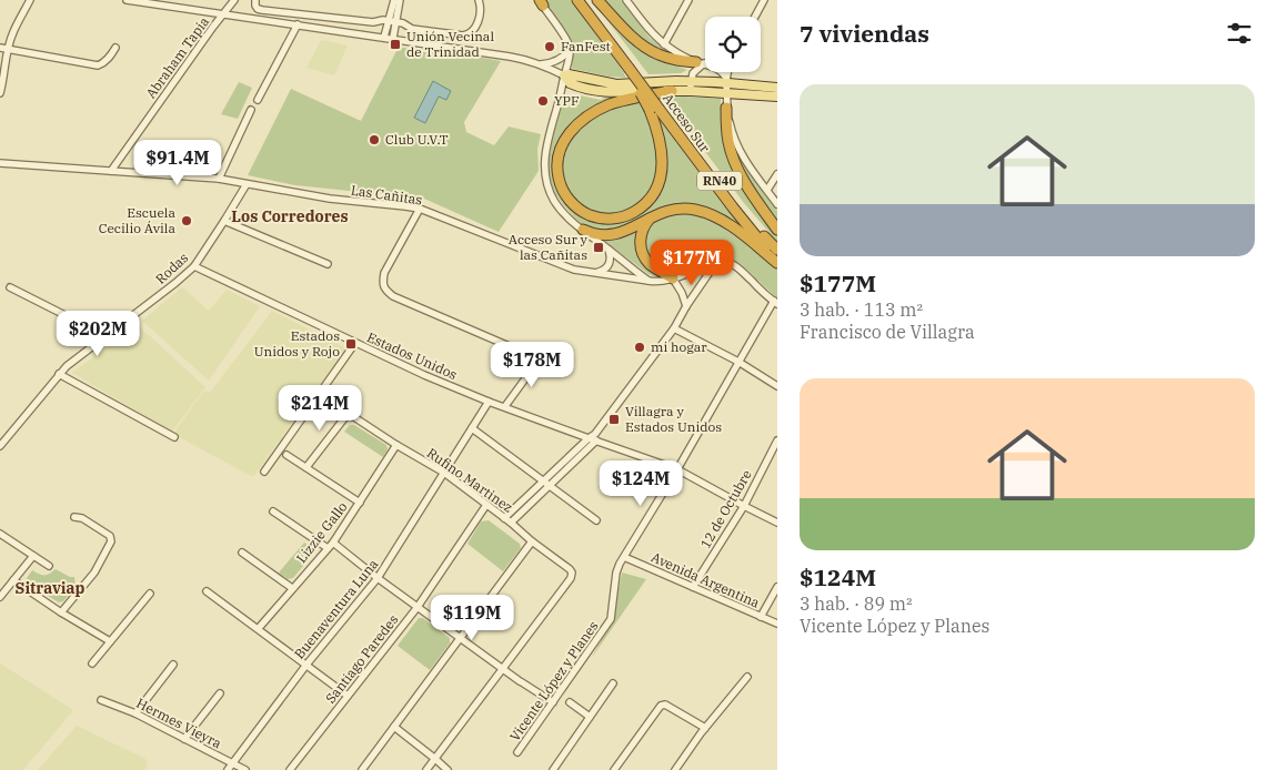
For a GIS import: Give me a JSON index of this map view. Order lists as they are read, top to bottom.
{
  "streets": {
    "highway": ["Acceso Sur", "RN40"],
    "main road": ["Abraham Tapia"],
    "street": [
      "Las Cañitas",
      "Rodas",
      "Estados Unidos",
      "Rufino Martinez",
      "12 de Octubre",
      "Lizzie Gallo",
      "Avenida Argentina",
      "Buenaventura Luna",
      "Santiago Paredes",
      "Vicente López y Planes",
      "Hermes Vieyra"
    ]
  },
  "crossings": [
    ["Abraham Tapia", "Las Cañitas"],
    ["Las Cañitas", "Rodas"],
    ["Rodas", "Estados Unidos"],
    ["Estados Unidos", "12 de Octubre"],
    ["Estados Unidos", "Buenaventura Luna"],
    ["Estados Unidos", "Vicente López y Planes"],
    ["Rufino Martinez", "Lizzie Gallo"],
    ["Rufino Martinez", "Buenaventura Luna"],
    ["Rufino Martinez", "Santiago Paredes"],
    ["12 de Octubre", "Avenida Argentina"],
    ["Avenida Argentina", "Vicente López y Planes"],
    ["Buenaventura Luna", "Hermes Vieyra"]
  ],
  "districts": ["Los Corredores", "Sitraviap"],
  "places": {
    "transit": [
      "Unión Vecinal de Trinidad",
      "Acceso Sur y las Cañitas",
      "Estados Unidos y Rojo",
      "Villagra y Estados Unidos"
    ],
    "other": [
      "FanFest",
      "YPF",
      "Club U.V.T",
      "Escuela Cecilio Ávila",
      "mi hogar"
    ]
  },
  "page": {
    "heading": "7 viviendas",
    "list": [
      {
        "name": "$177M",
        "note": "3 hab. · 113 m² · Francisco de Villagra"
      },
      {
        "name": "$124M",
        "note": "3 hab. · 89 m² · Vicente López y Planes"
      }
    ],
    "price": [
      "$91.4M",
      "$177M",
      "$202M",
      "$178M",
      "$214M",
      "$124M",
      "$119M"
    ]
  }
}
